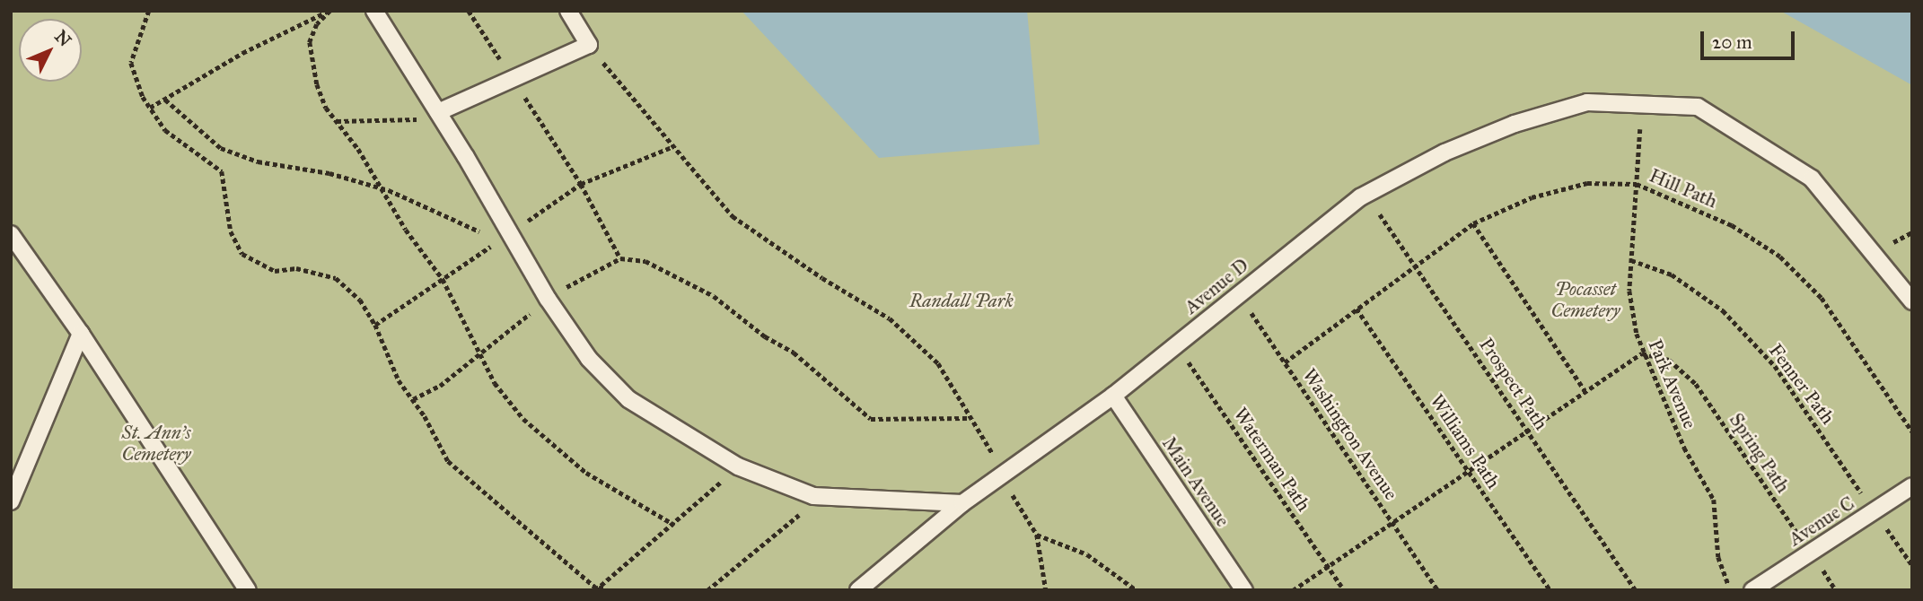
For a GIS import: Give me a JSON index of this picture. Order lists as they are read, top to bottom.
{
  "streets": {
    "lane": ["Avenue D", "Main Avenue", "Avenue C"],
    "path": [
      "Hill Path",
      "Prospect Path",
      "Park Avenue",
      "Fenner Path",
      "Washington Avenue",
      "Williams Path",
      "Spring Path",
      "Waterman Path"
    ]
  },
  "crossings": [
    ["Hill Path", "Prospect Path"],
    ["Hill Path", "Park Avenue"],
    ["Hill Path", "Washington Avenue"],
    ["Hill Path", "Williams Path"],
    ["Avenue D", "Prospect Path"],
    ["Avenue D", "Park Avenue"],
    ["Avenue D", "Washington Avenue"],
    ["Avenue D", "Waterman Path"],
    ["Avenue D", "Main Avenue"],
    ["Park Avenue", "Fenner Path"],
    ["Park Avenue", "Spring Path"],
    ["Fenner Path", "Avenue C"],
    ["Spring Path", "Avenue C"]
  ],
  "parks": ["Pocasset Cemetery", "Randall Park", "St. Ann's Cemetery"],
  "scale_bar": "20 m",
  "north": "top right"
}
